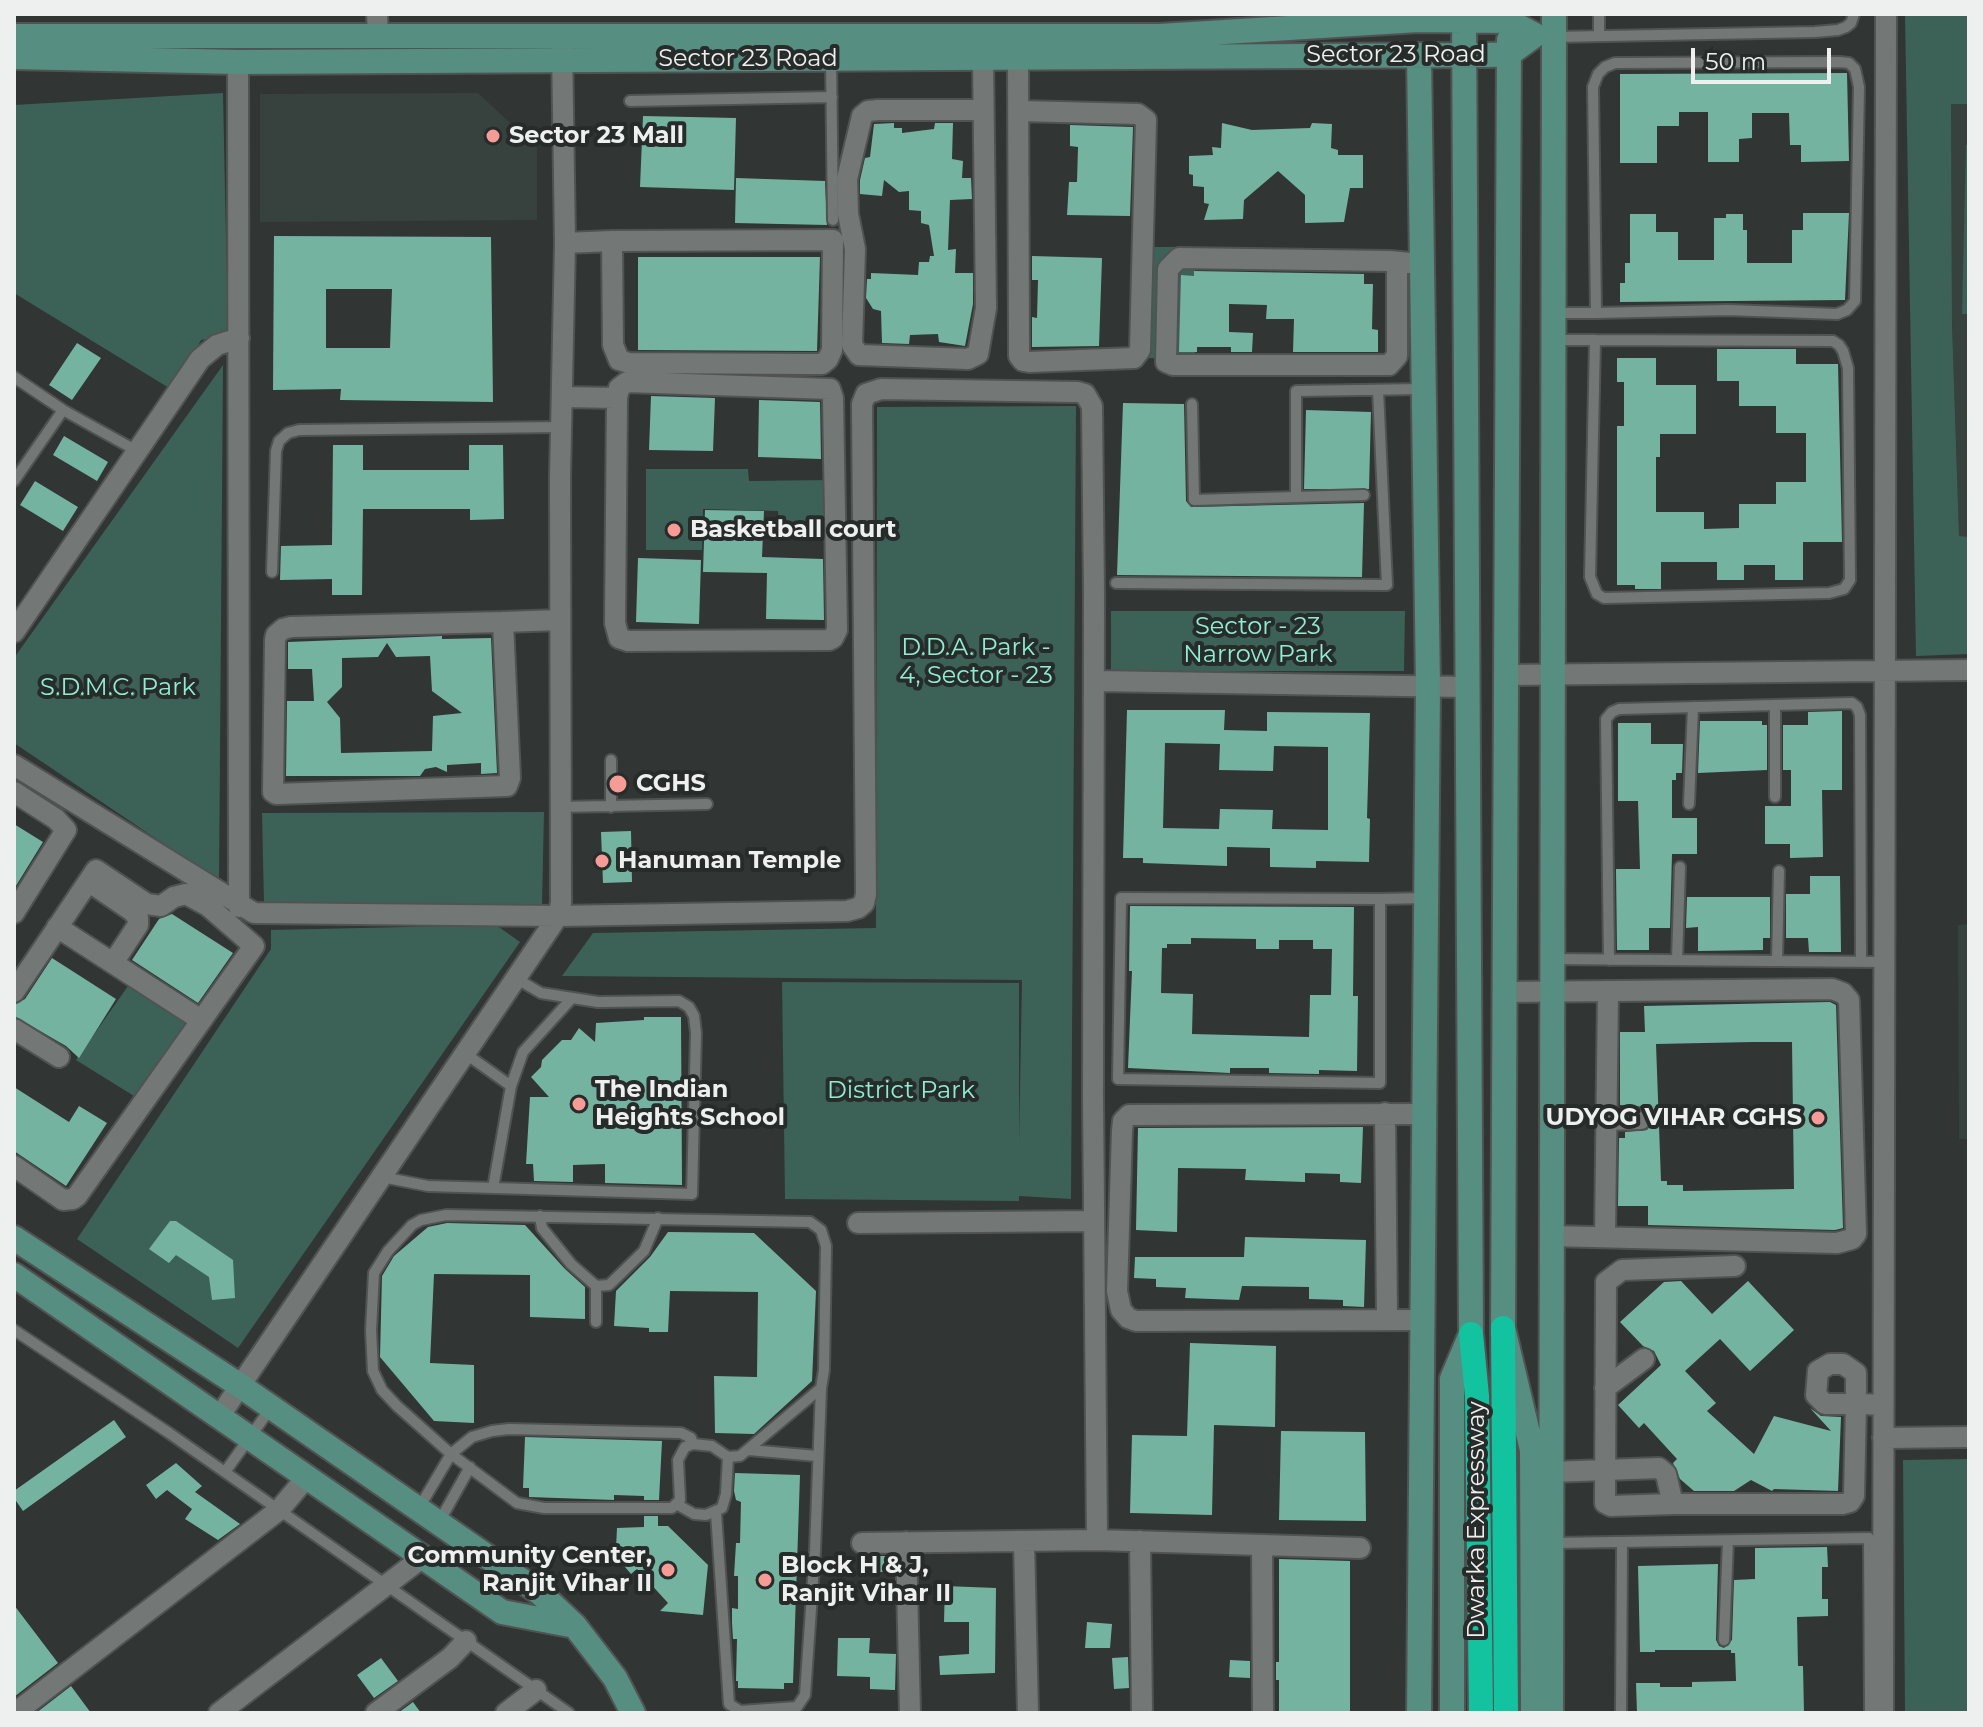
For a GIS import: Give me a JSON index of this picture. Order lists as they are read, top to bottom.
{
  "streets": {
    "highway": ["Dwarka Expressway"],
    "street": ["Sector 23 Road"]
  },
  "parks": [
    "Sector - 23 Narrow Park",
    "D.D.A. Park - 4, Sector - 23",
    "S.D.M.C. Park",
    "District Park"
  ],
  "places": [
    "Sector 23 Mall",
    "Basketball court",
    "CGHS",
    "Hanuman Temple",
    "The Indian Heights School",
    "UDYOG VIHAR CGHS",
    "Community Center, Ranjit Vihar II",
    "Block H & J, Ranjit Vihar II"
  ],
  "scale_bar": "50 m"
}
